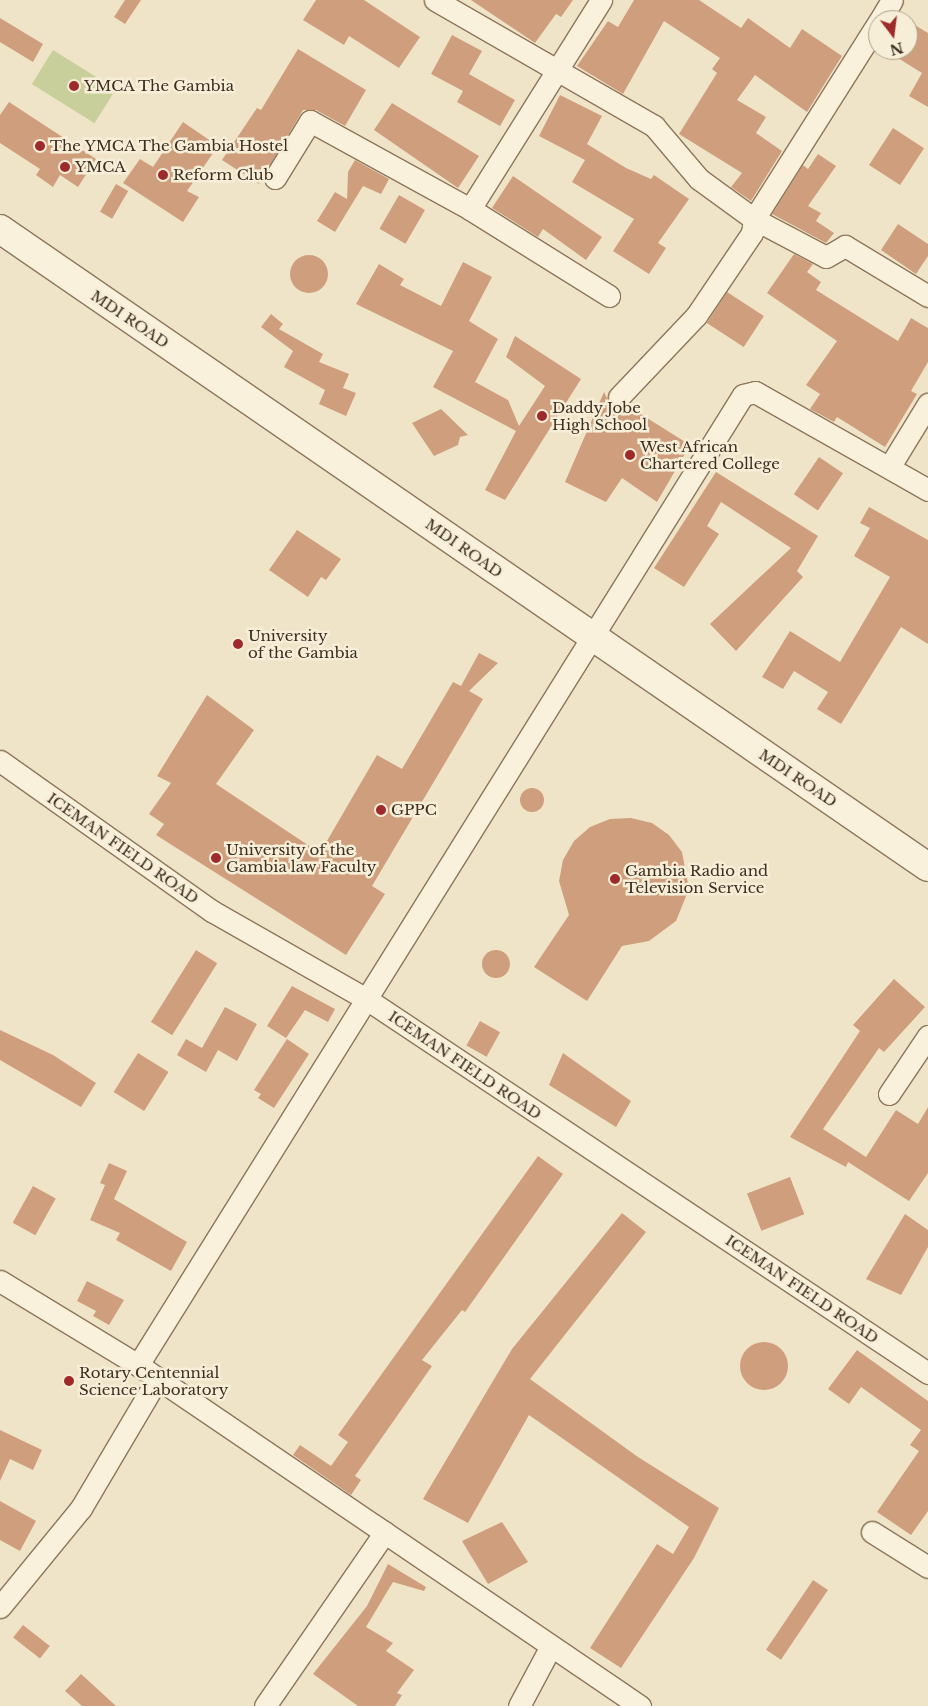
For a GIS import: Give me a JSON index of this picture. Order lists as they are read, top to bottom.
{
  "streets": {
    "street": ["MDI ROAD", "ICEMAN FIELD ROAD"]
  },
  "places": [
    "YMCA The Gambia",
    "The YMCA The Gambia Hostel",
    "YMCA",
    "Reform Club",
    "Daddy Jobe High School",
    "West African Chartered College",
    "University of the Gambia",
    "GPPC",
    "University of the Gambia law Faculty",
    "Gambia Radio and Television Service",
    "Rotary Centennial Science Laboratory"
  ],
  "north": "bottom"
}
